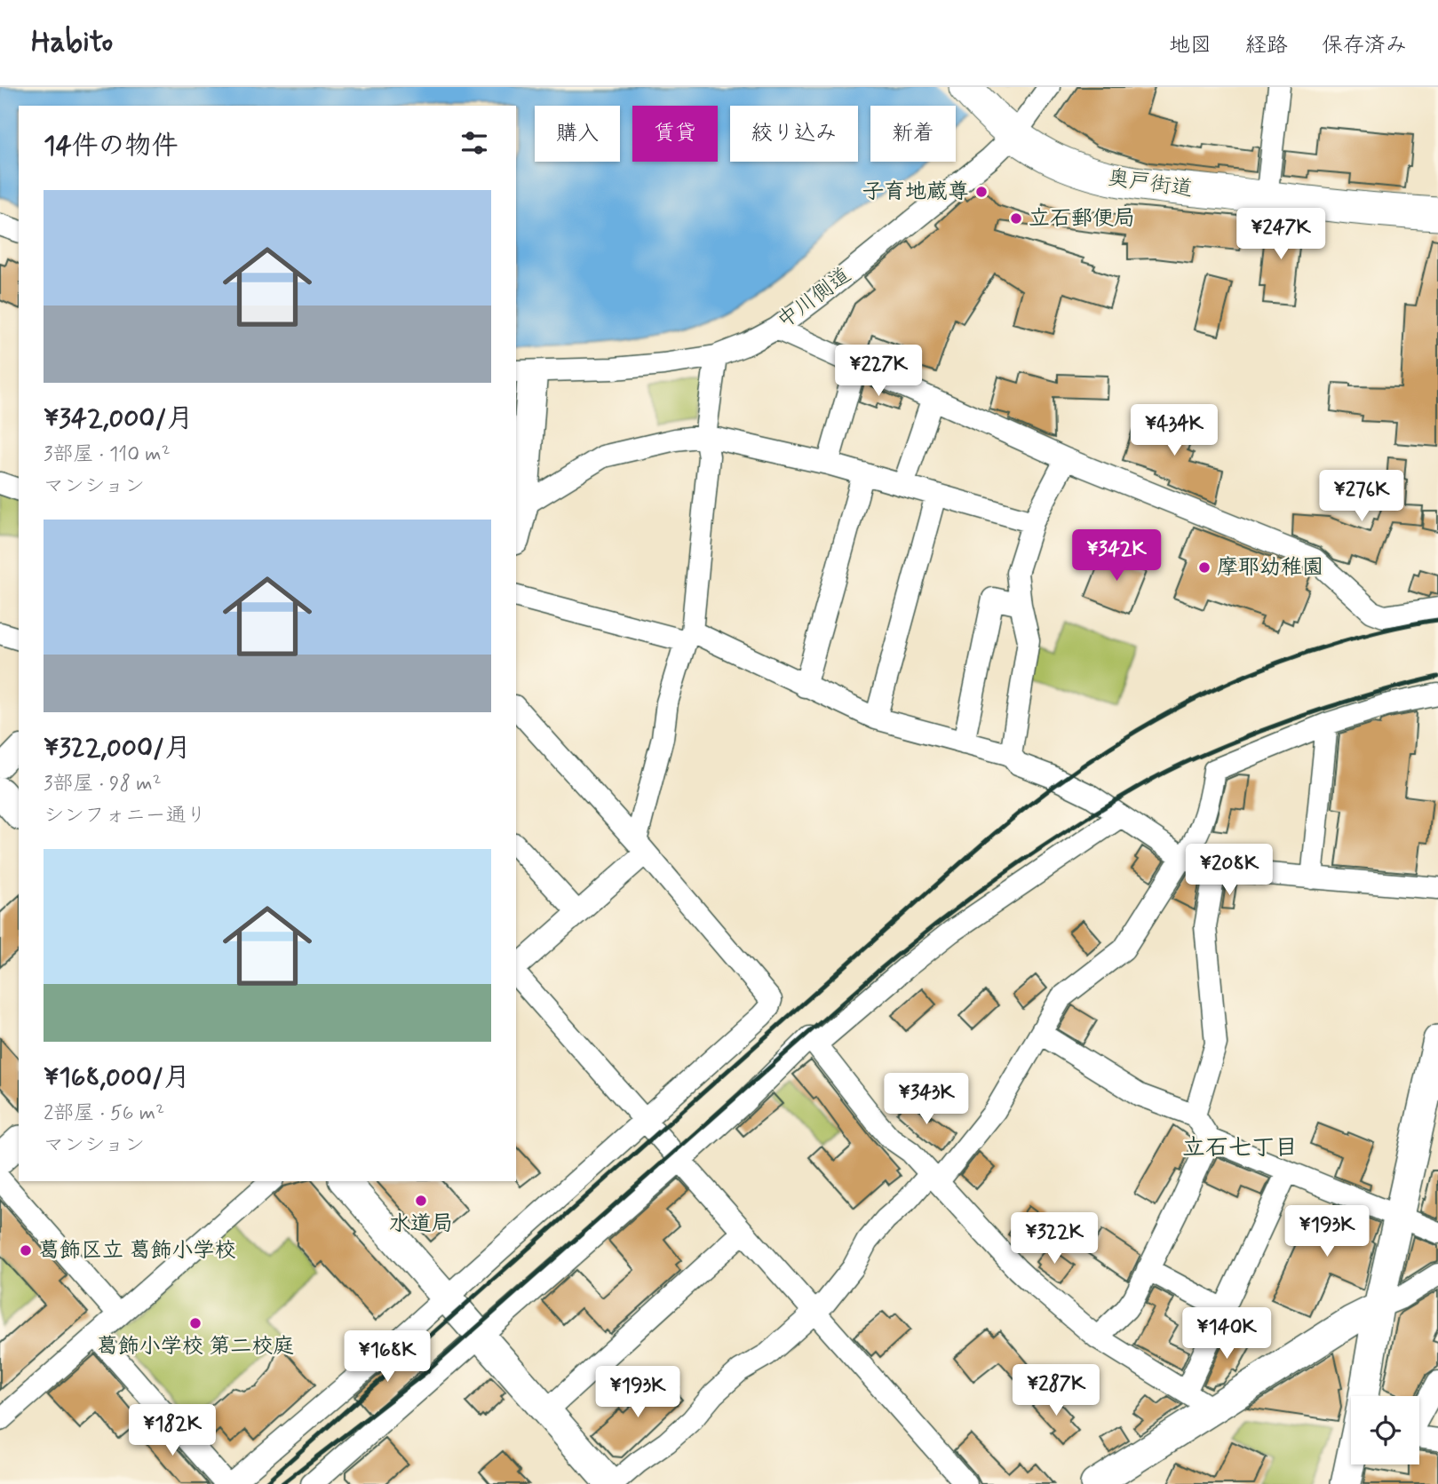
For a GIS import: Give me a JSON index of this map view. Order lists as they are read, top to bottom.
{
  "streets": {
    "main road": ["奥戸街道"],
    "street": ["中川側道"]
  },
  "crossings": [
    ["奥戸街道", "中川側道"]
  ],
  "districts": ["立石七丁目"],
  "places": [
    "子育地蔵尊",
    "立石郵便局",
    "摩耶幼稚園",
    "水道局",
    "葛飾区立 葛飾小学校",
    "葛飾小学校 第二校庭"
  ],
  "page": {
    "header": "Habito",
    "nav": ["地図", "経路", "保存済み"],
    "chip": [
      "購入",
      "賃貸",
      "絞り込み",
      "新着"
    ],
    "heading": "14件の物件",
    "list": [
      {
        "name": "¥342,000/月",
        "note": "3部屋 · 110 m² · マンション"
      },
      {
        "name": "¥322,000/月",
        "note": "3部屋 · 98 m² · シンフォニー通り"
      },
      {
        "name": "¥168,000/月",
        "note": "2部屋 · 56 m² · マンション"
      }
    ],
    "price": [
      "¥247K",
      "¥227K",
      "¥434K",
      "¥276K",
      "¥342K",
      "¥208K",
      "¥343K",
      "¥193K",
      "¥322K",
      "¥140K",
      "¥168K",
      "¥287K",
      "¥193K",
      "¥182K"
    ]
  }
}
